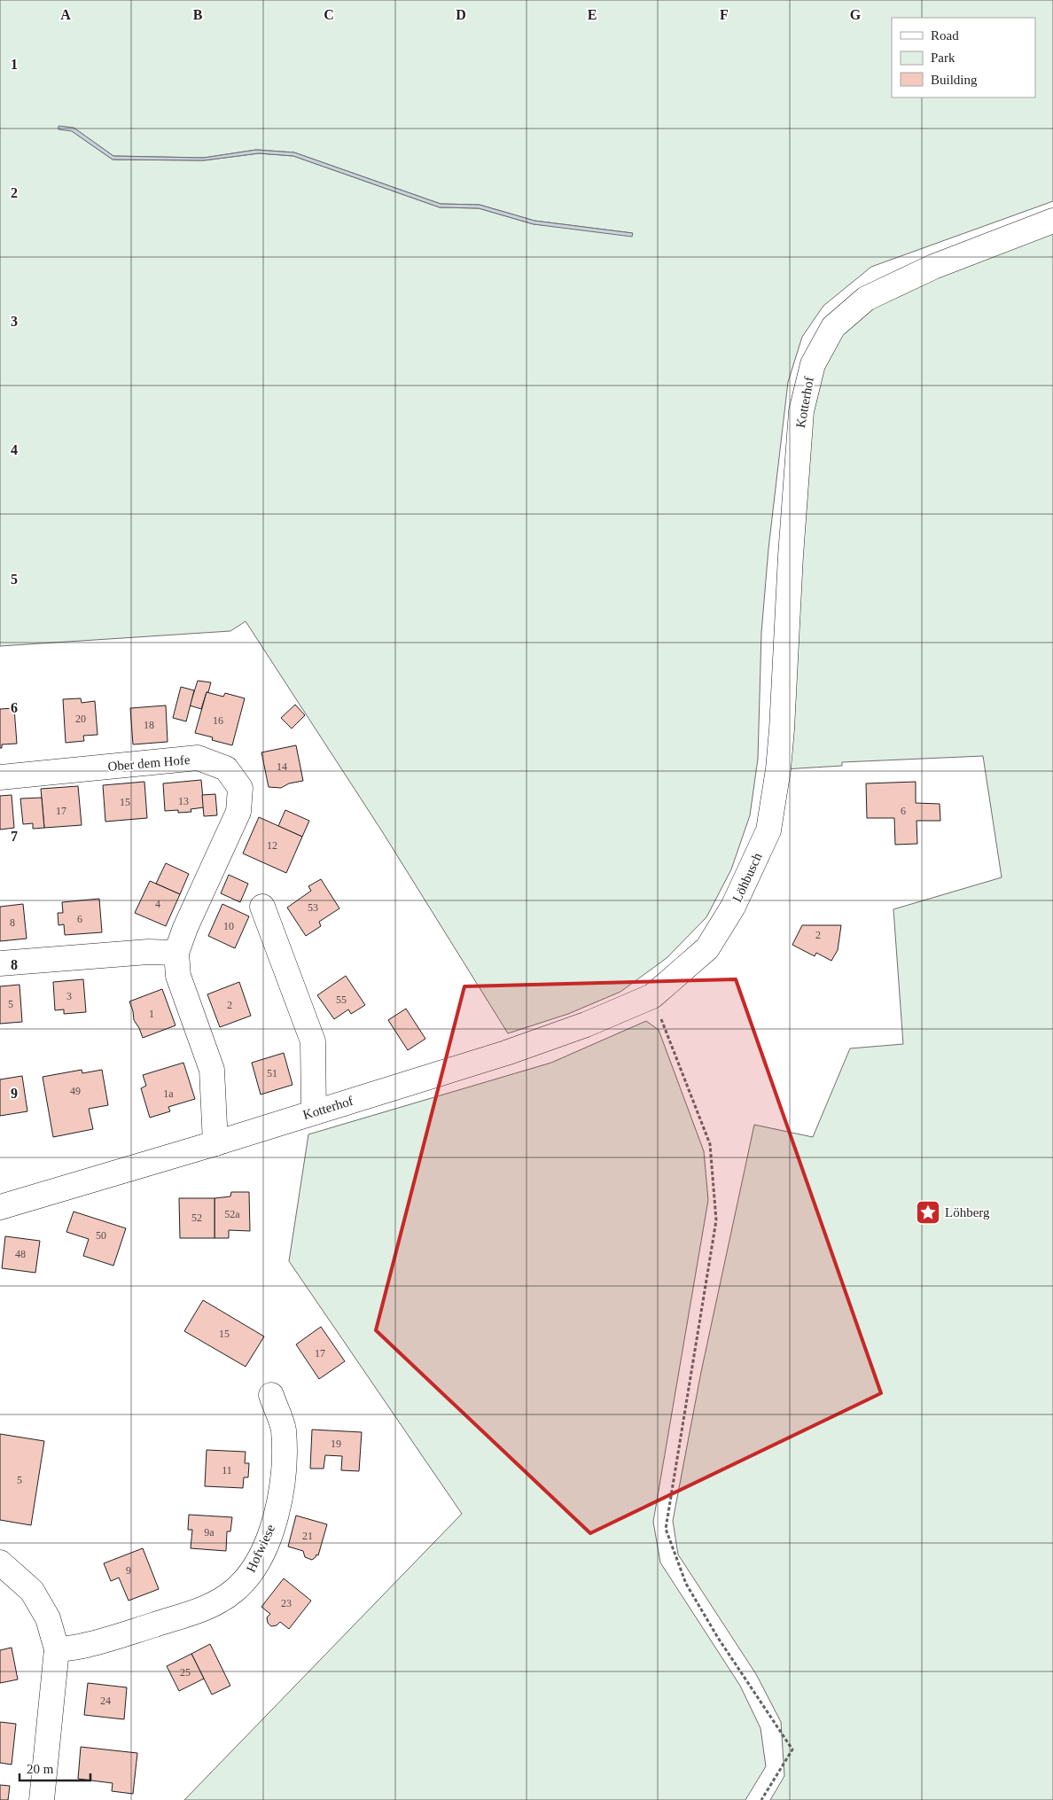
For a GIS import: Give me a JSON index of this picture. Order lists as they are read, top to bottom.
{
  "streets": {
    "street": [
      "Kotterhof",
      "Ober dem Hofe",
      "Löhbusch",
      "Hofwiese"
    ]
  },
  "crossings": [
    ["Kotterhof", "Ober dem Hofe"],
    ["Kotterhof", "Löhbusch"]
  ],
  "places": {
    "place": ["Löhberg"]
  },
  "house_numbers": [
    "20",
    "16",
    "18",
    "14",
    "13",
    "15",
    "17",
    "6",
    "12",
    "4",
    "53",
    "6",
    "8",
    "10",
    "2",
    "3",
    "55",
    "5",
    "2",
    "1",
    "51",
    "49",
    "1a",
    "52a",
    "52",
    "50",
    "48",
    "15",
    "17",
    "19",
    "11",
    "5",
    "9a",
    "21",
    "9",
    "23",
    "25",
    "24"
  ],
  "legend": ["Road", "Park", "Building"],
  "scale_bar": "20 m",
  "grid": {
    "columns": [
      "A",
      "B",
      "C",
      "D",
      "E",
      "F",
      "G"
    ],
    "rows": [
      "1",
      "2",
      "3",
      "4",
      "5",
      "6",
      "7",
      "8",
      "9"
    ]
  }
}
